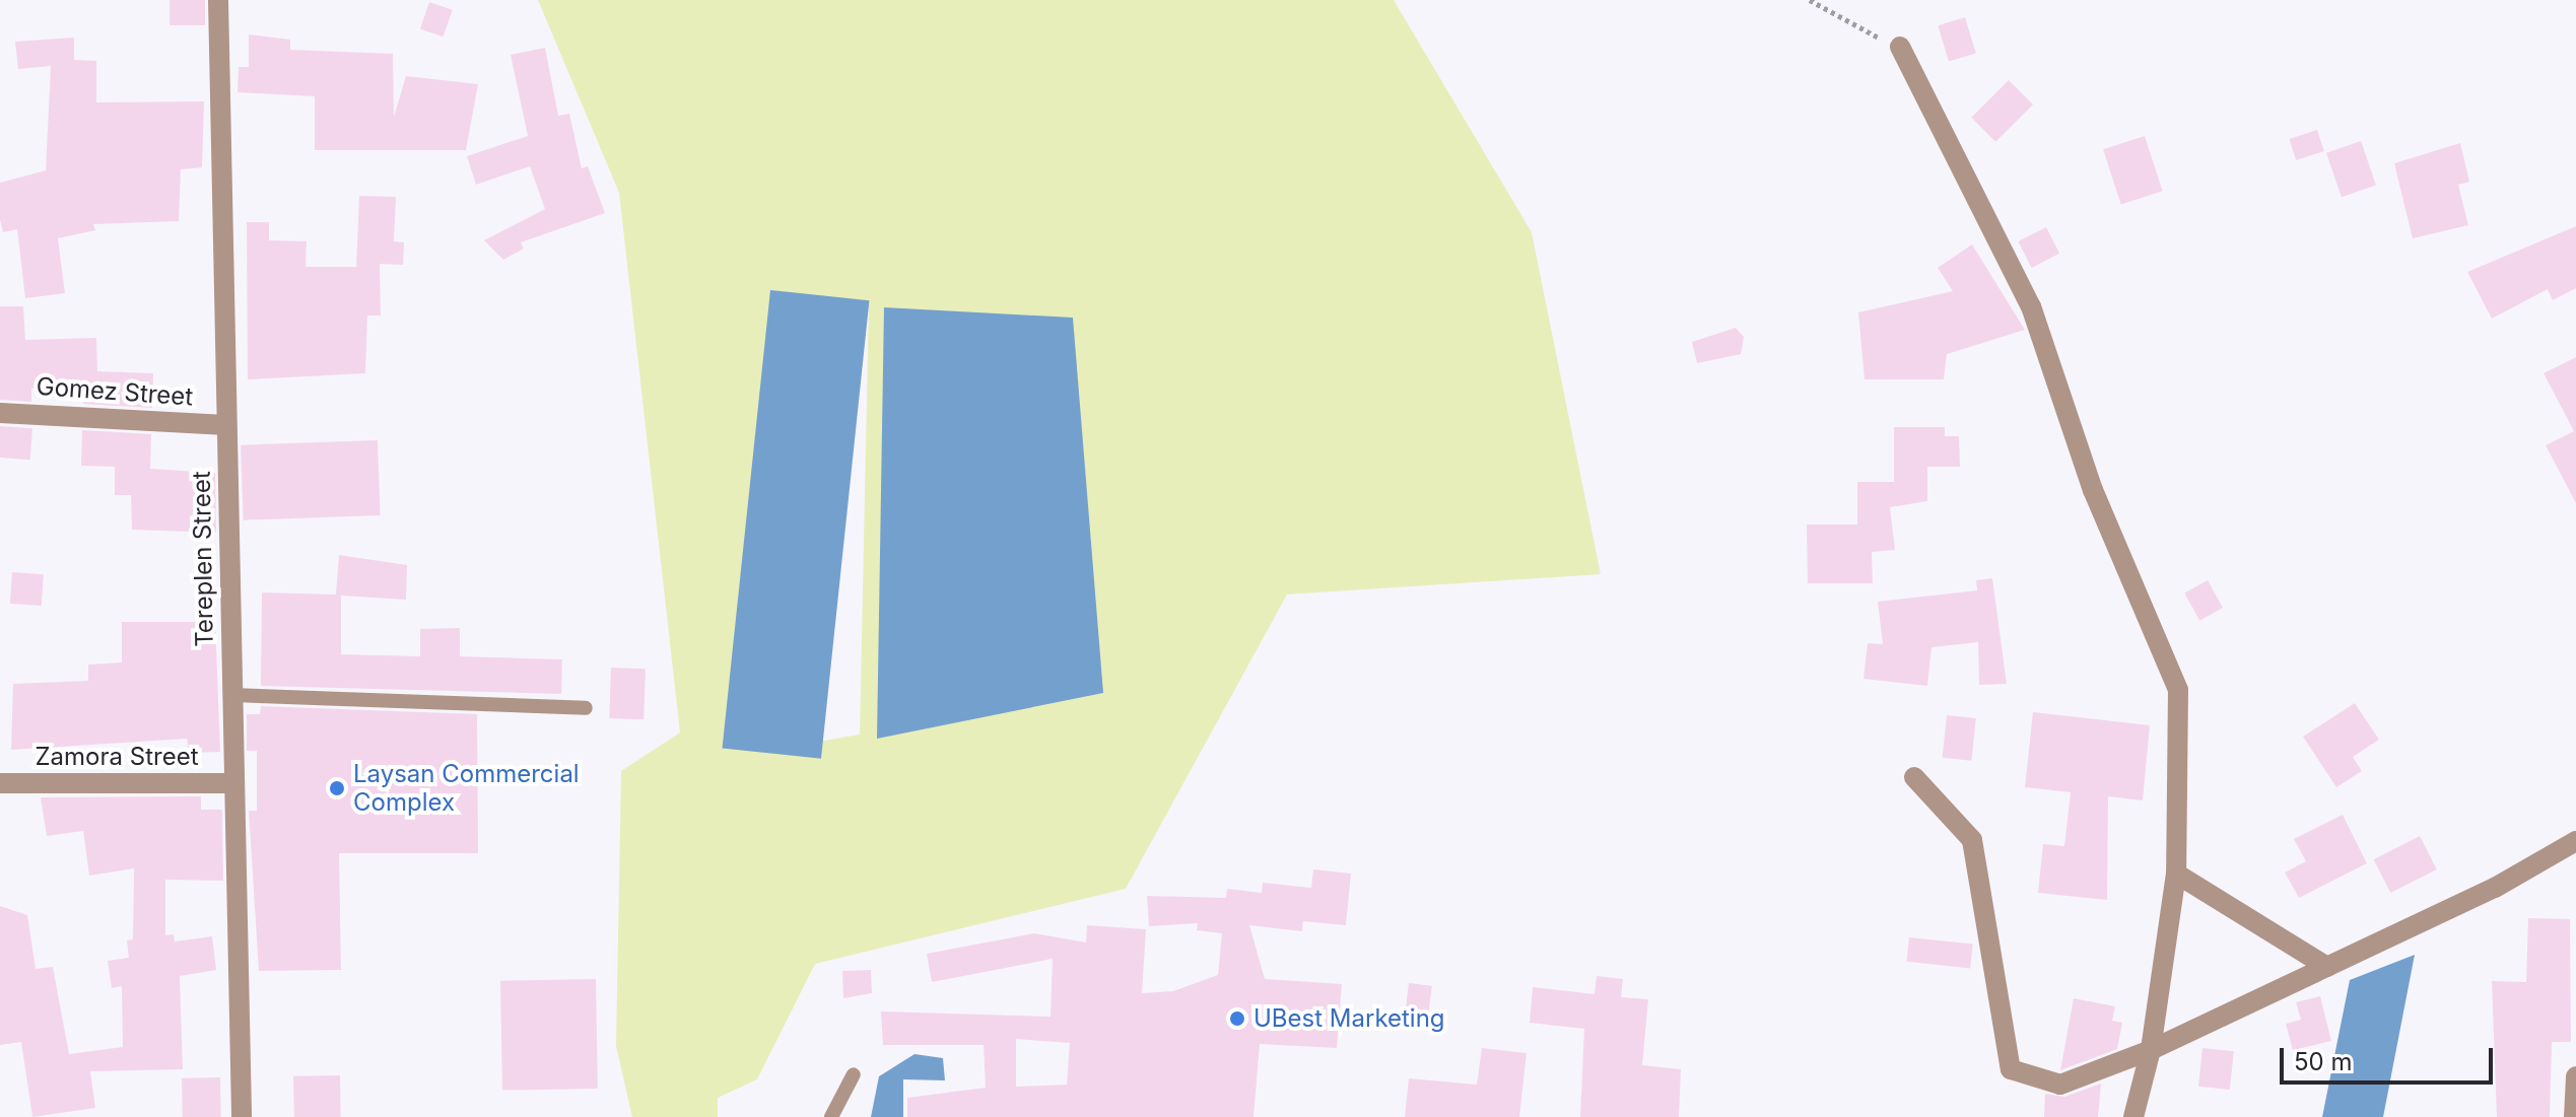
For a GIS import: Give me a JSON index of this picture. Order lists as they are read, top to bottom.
{
  "streets": {
    "street": ["Gomez Street", "Tereplen Street", "Zamora Street"]
  },
  "crossings": [
    ["Gomez Street", "Tereplen Street"],
    ["Tereplen Street", "Zamora Street"]
  ],
  "places": ["Laysan Commercial Complex", "UBest Marketing"],
  "scale_bar": "50 m"
}
